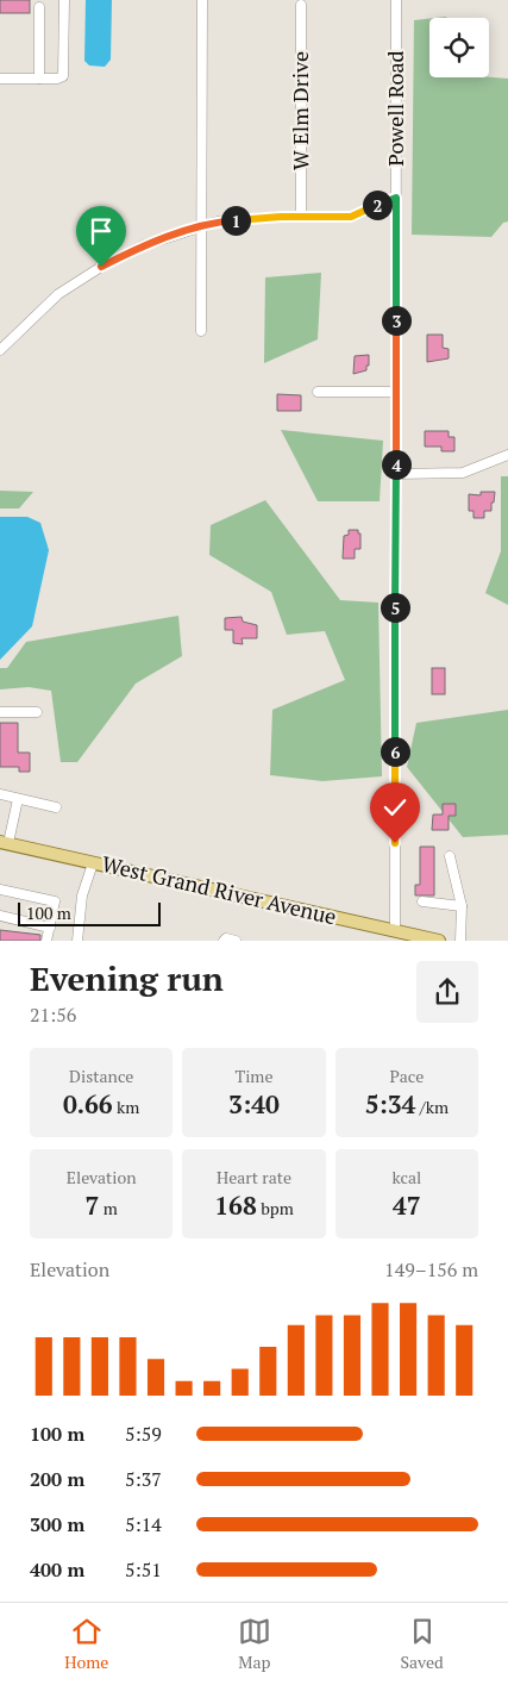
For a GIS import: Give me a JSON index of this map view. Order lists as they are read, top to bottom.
{
  "streets": {
    "main road": ["West Grand River Avenue"],
    "street": ["Powell Road", "W Elm Drive"]
  },
  "crossings": [
    ["Powell Road", "West Grand River Avenue"]
  ],
  "scale_bar": "100 m",
  "page": {
    "pins": [
      "2",
      "1",
      "3",
      "4",
      "5",
      "6"
    ],
    "scale": "100 m",
    "heading": ["Evening run", "21:56"],
    "stats": [
      ["Distance", "0.66 km"],
      ["Time", "3:40"],
      ["Pace", "5:34 /km"],
      ["Elevation", "7 m"],
      ["Heart rate", "168 bpm"],
      ["kcal", "47"]
    ],
    "chart": ["Elevation", "149–156 m"],
    "list": [
      {
        "name": "100 m",
        "note": "5:59"
      },
      {
        "name": "200 m",
        "note": "5:37"
      },
      {
        "name": "300 m",
        "note": "5:14"
      },
      {
        "name": "400 m",
        "note": "5:51"
      }
    ],
    "tabs": ["Home", "Map", "Saved"]
  }
}
